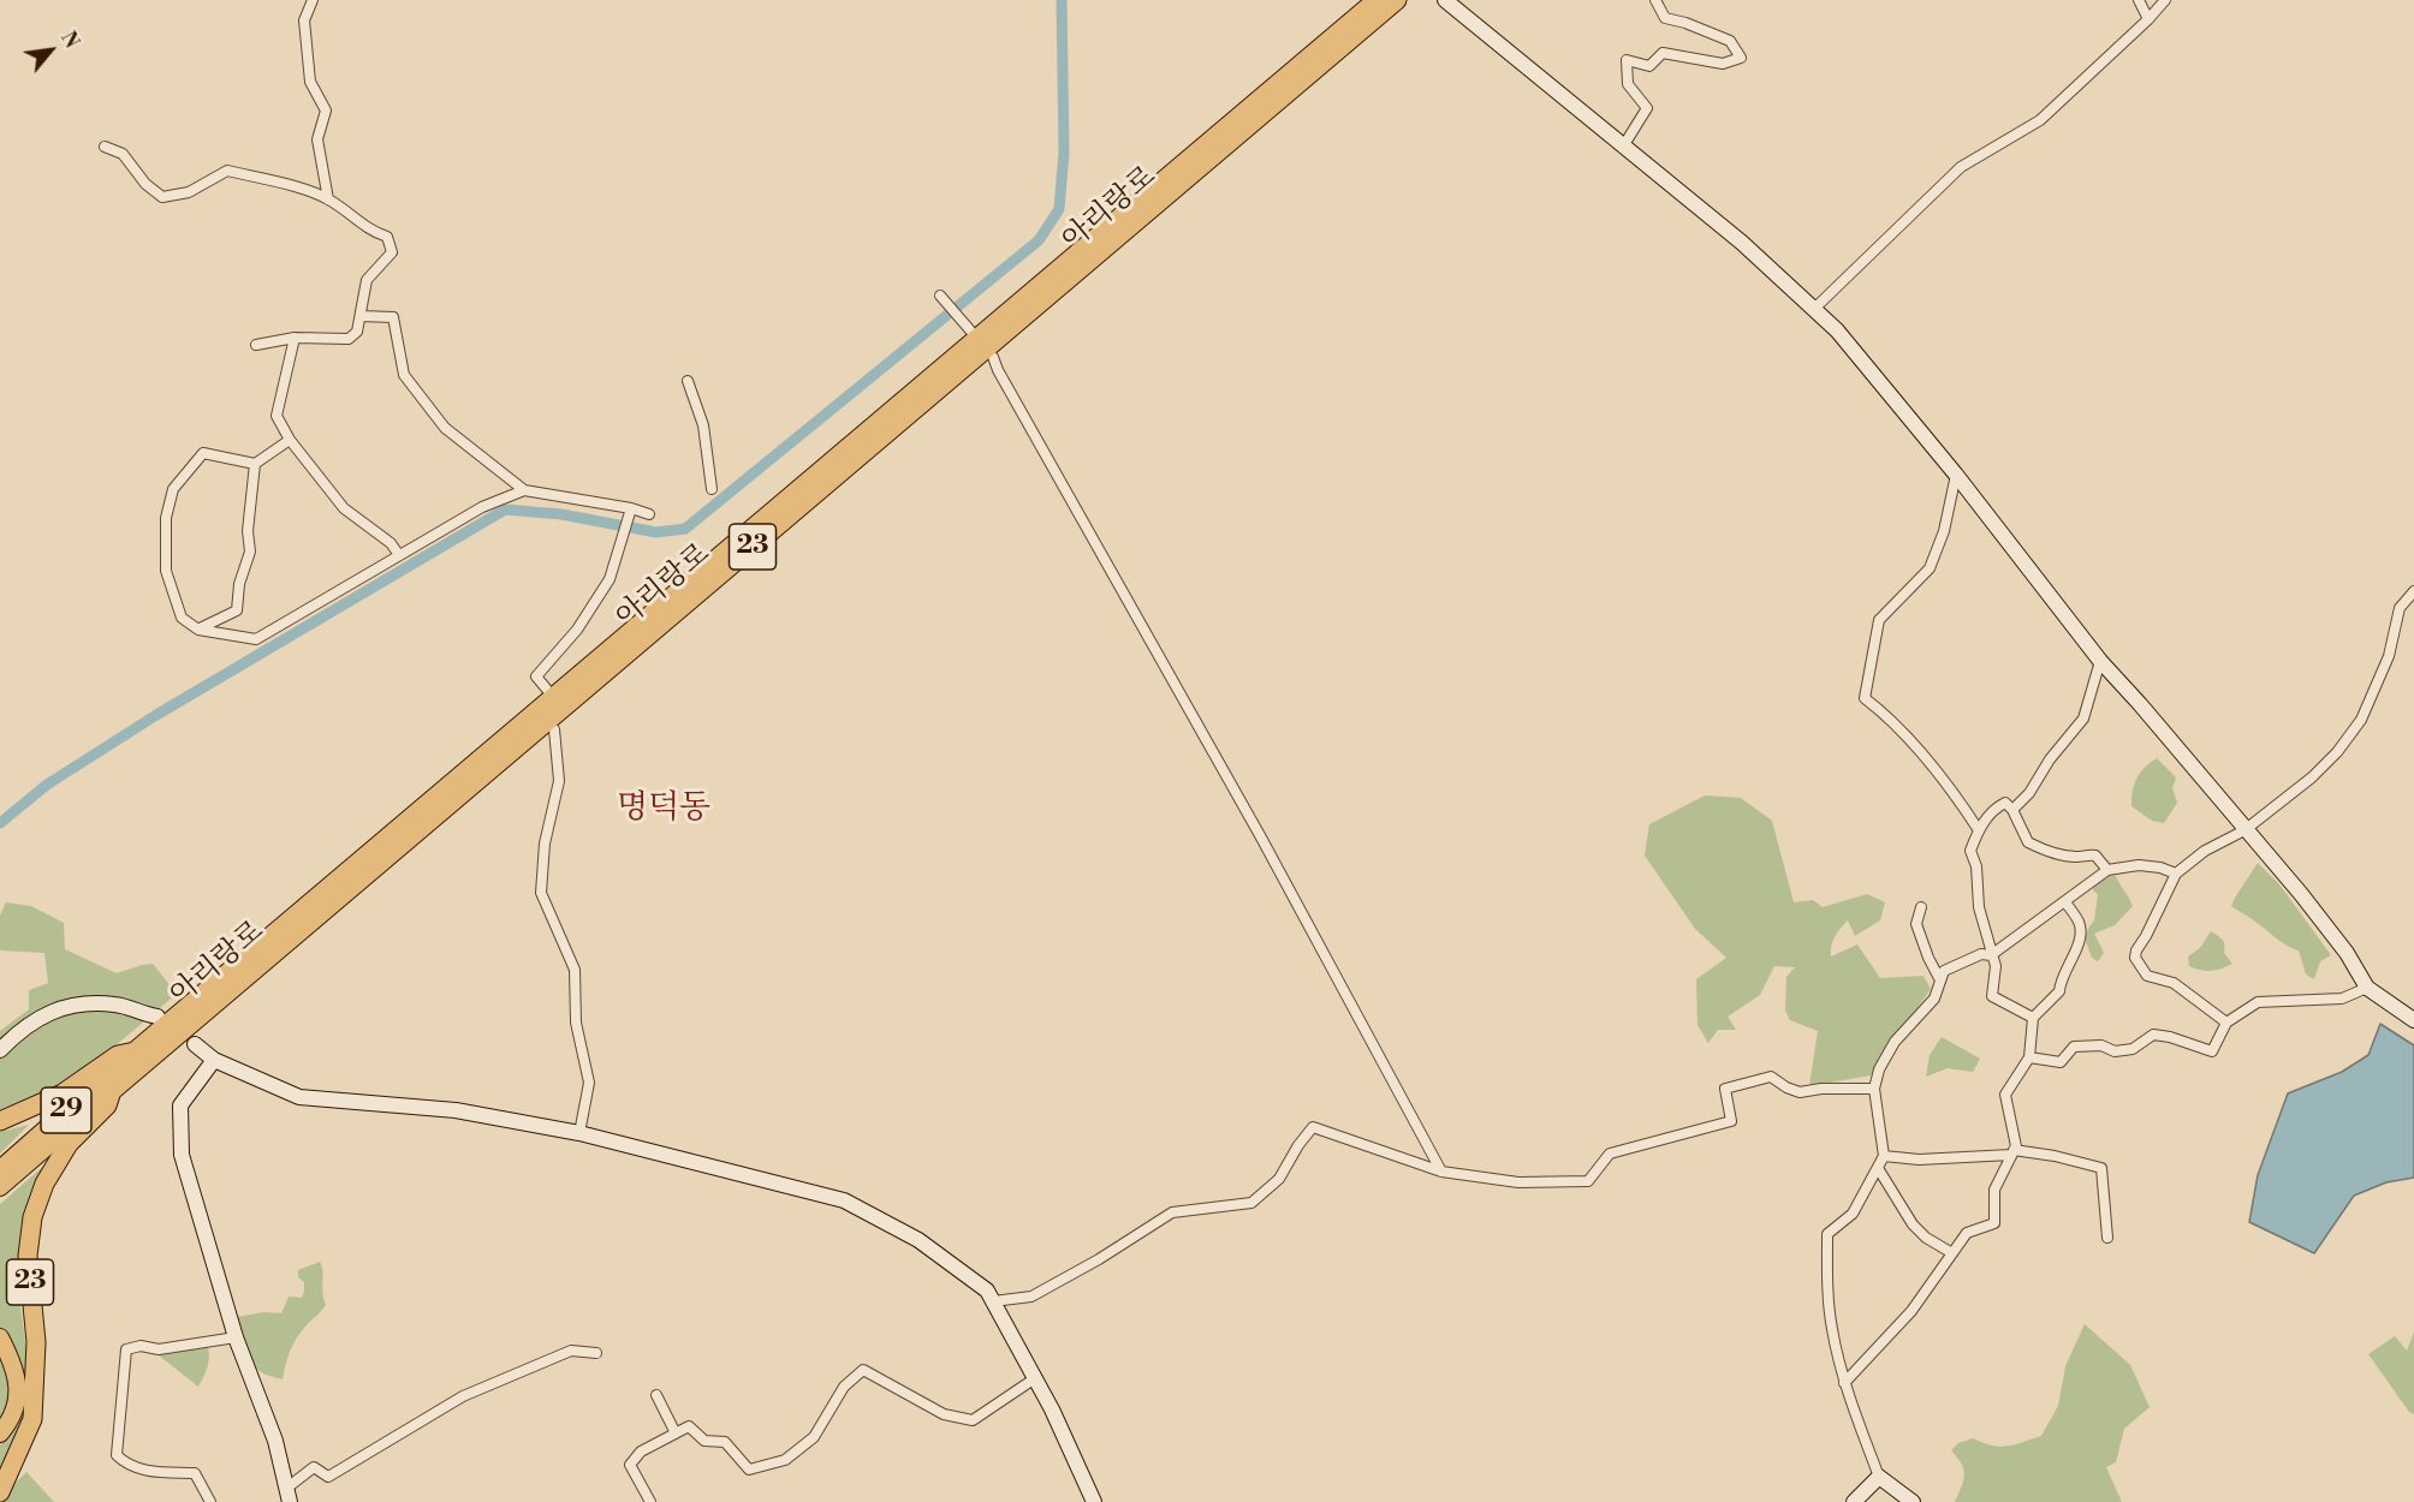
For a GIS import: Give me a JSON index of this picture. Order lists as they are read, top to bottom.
{
  "streets": {
    "highway": ["아리랑로", "23"],
    "main road": ["29"]
  },
  "crossings": [
    ["아리랑로", "23"]
  ],
  "districts": ["명덕동"],
  "north": "top right"
}
